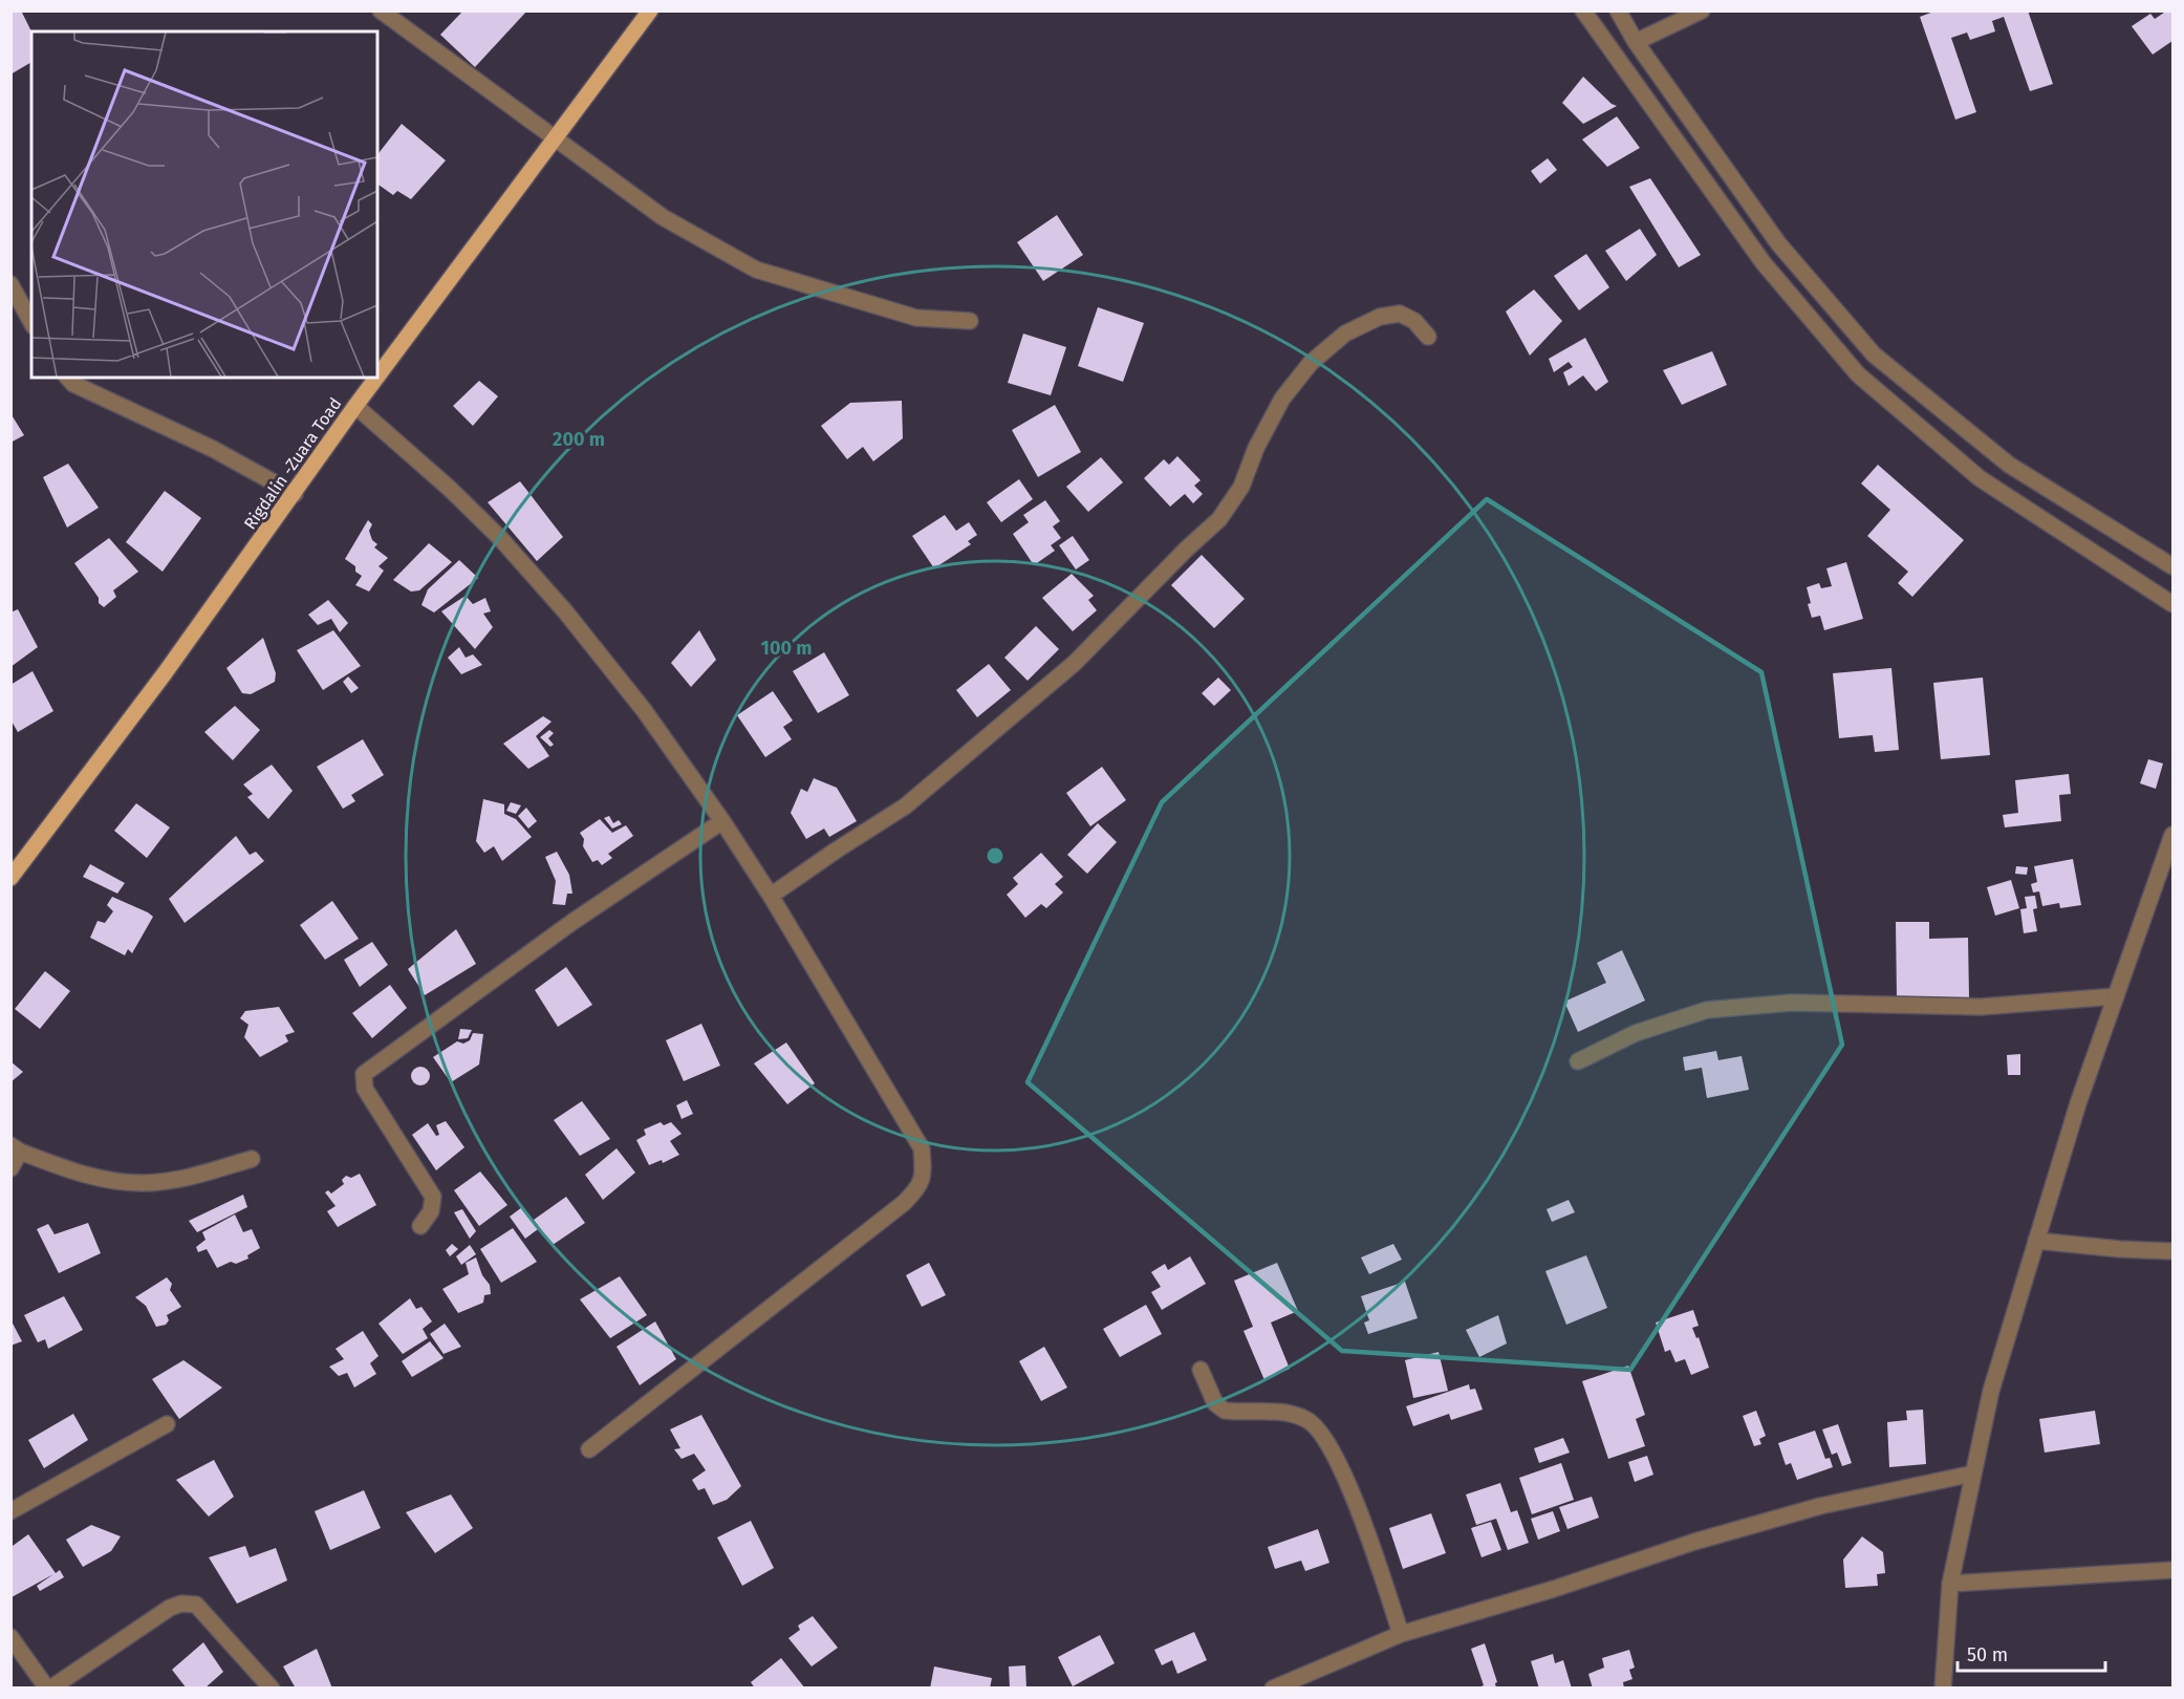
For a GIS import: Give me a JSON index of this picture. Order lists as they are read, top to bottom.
{
  "streets": {
    "main road": ["Rigdalin -Zuara Toad"]
  },
  "scale_bar": "50 m",
  "rings": ["200 m", "100 m"]
}
